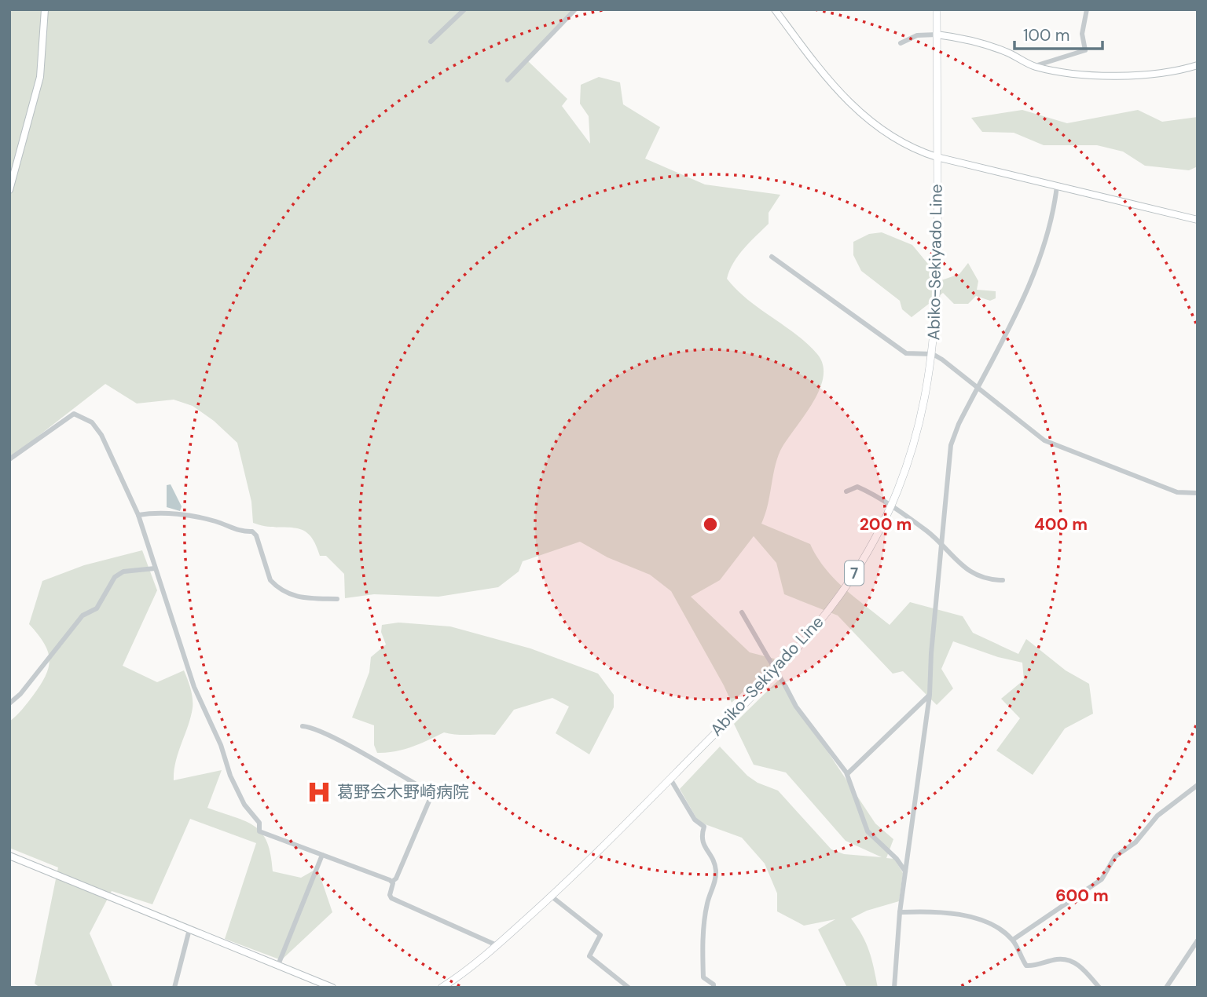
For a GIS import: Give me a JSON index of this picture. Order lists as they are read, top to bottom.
{
  "streets": {
    "main road": ["Abiko-Sekiyado Line", "7"]
  },
  "places": {
    "hospital": ["葛野会木野崎病院"]
  },
  "scale_bar": "100 m",
  "rings": ["200 m", "400 m", "600 m"]
}
